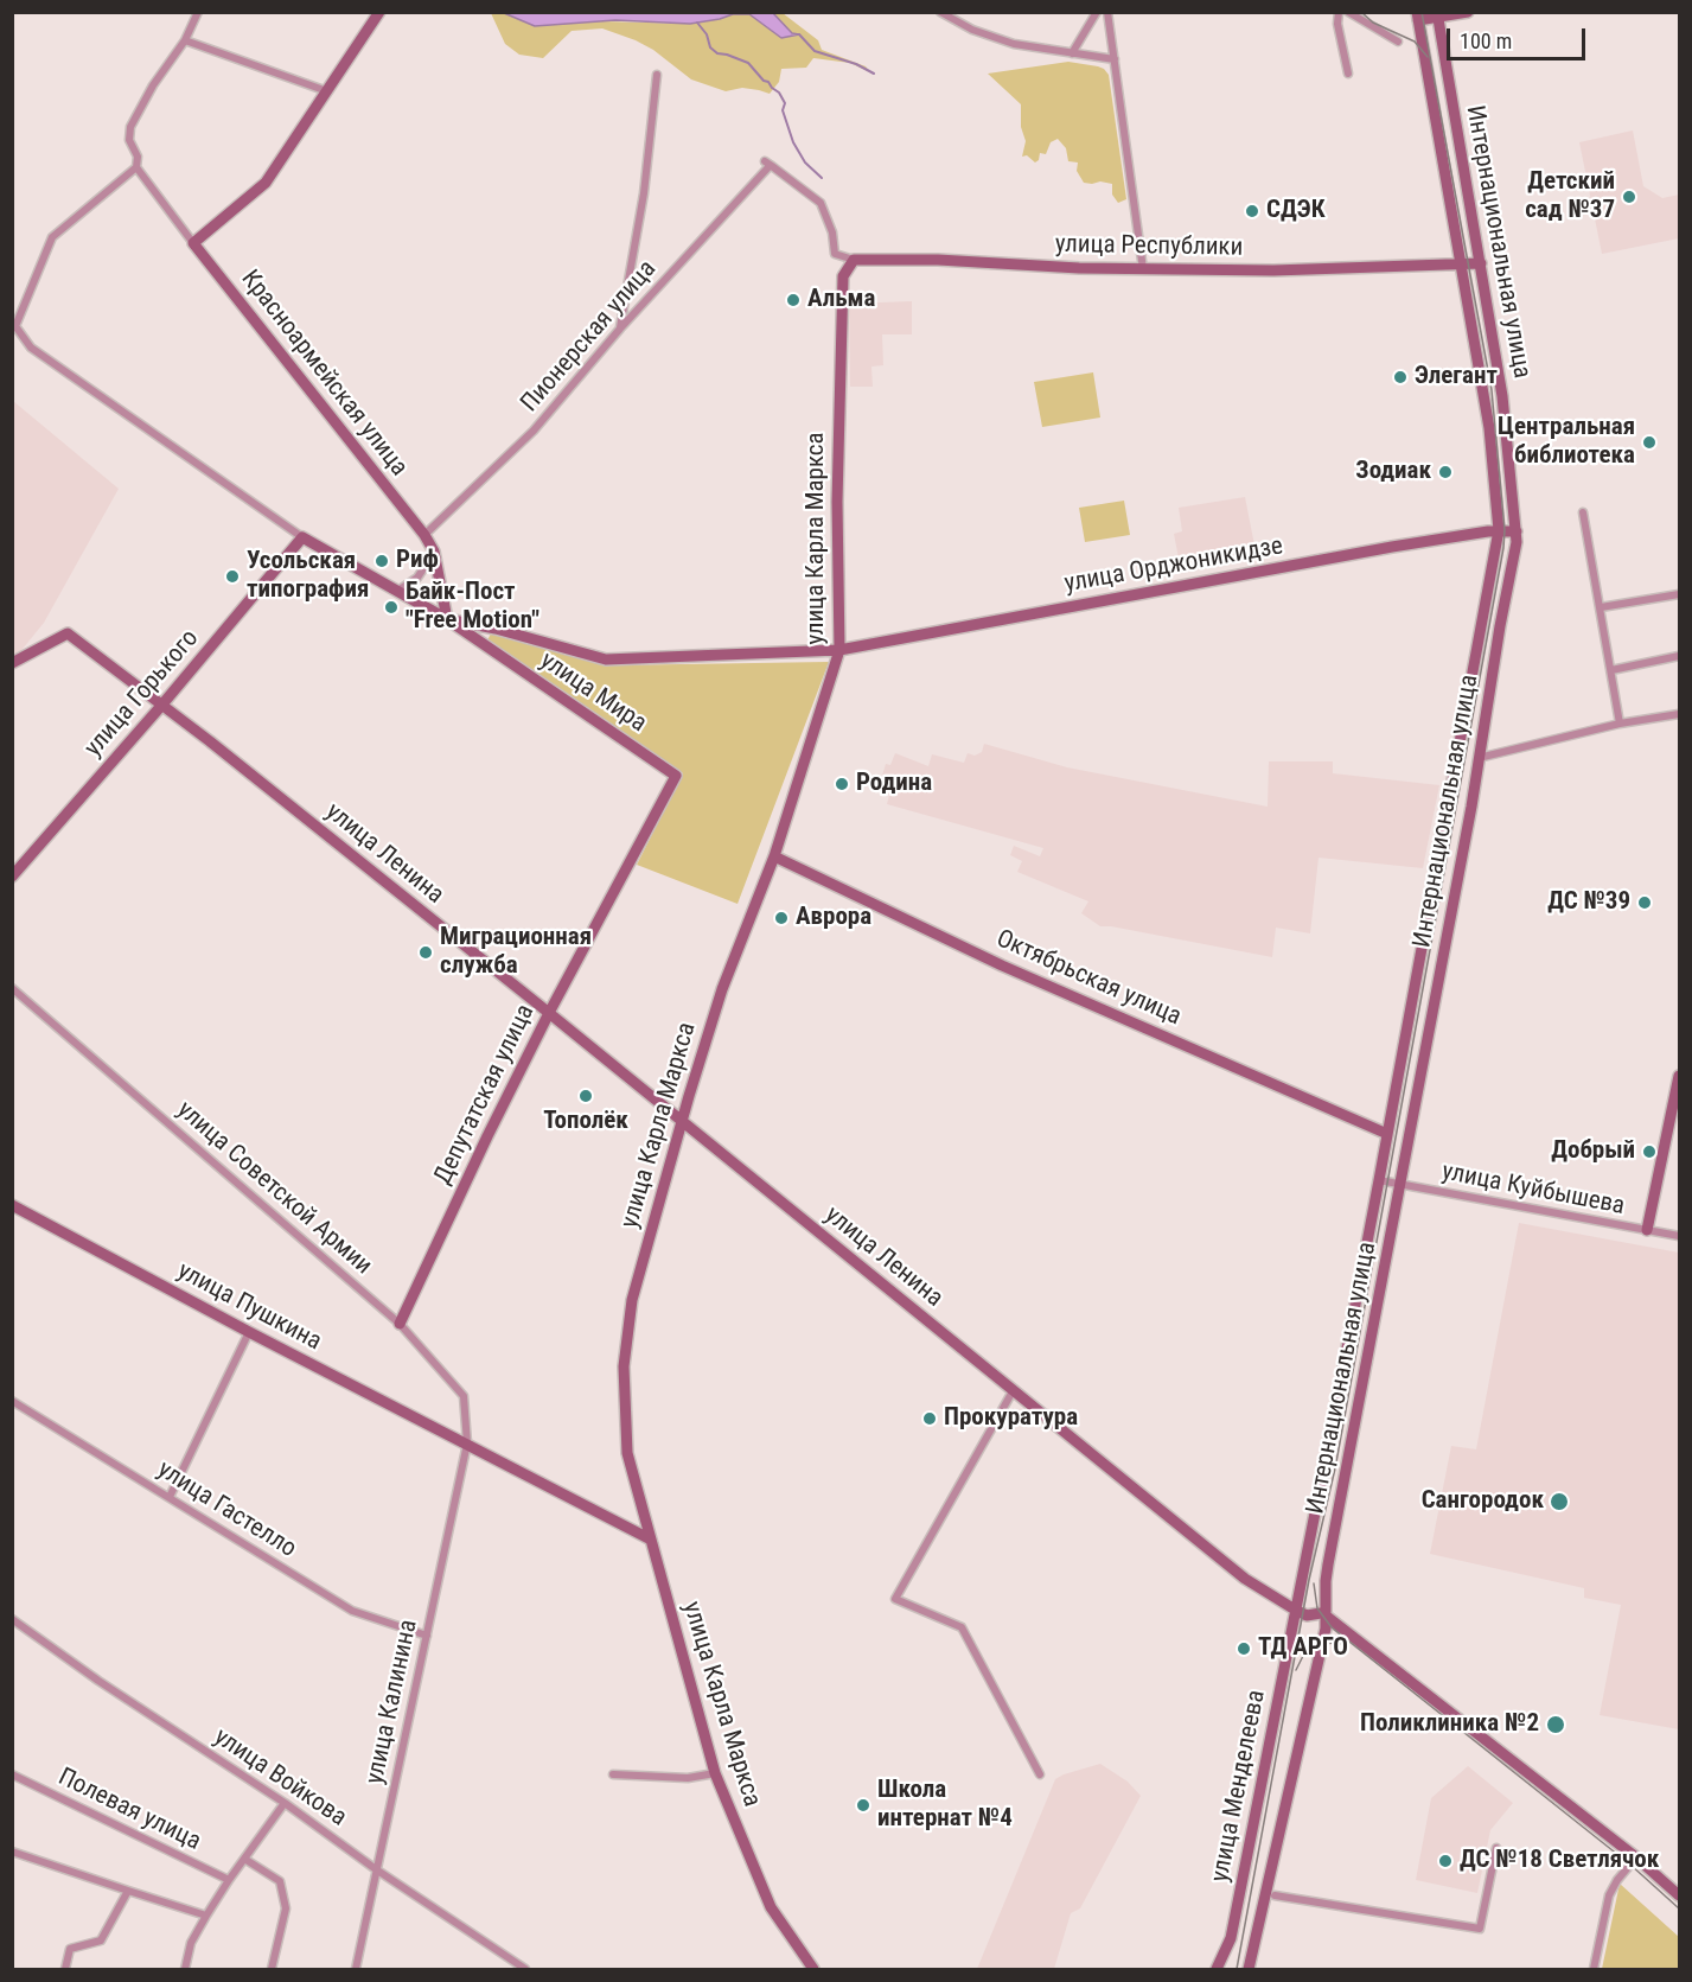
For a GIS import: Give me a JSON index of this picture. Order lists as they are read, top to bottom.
{
  "streets": {
    "street": [
      "Интернациональная улица",
      "улица Республики",
      "Пионерская улица",
      "Красноармейская улица",
      "улица Карла Маркса",
      "улица Орджоникидзе",
      "улица Мира",
      "улица Горького",
      "улица Ленина",
      "Октябрьская улица",
      "Депутатская улица",
      "улица Советской Армии",
      "улица Куйбышева",
      "улица Пушкина",
      "улица Гастелло",
      "улица Калинина",
      "улица Войкова",
      "улица Менделеева",
      "Полевая улица"
    ]
  },
  "crossings": [
    ["Интернациональная улица", "улица Республики"],
    ["Интернациональная улица", "улица Орджоникидзе"],
    ["Интернациональная улица", "улица Ленина"],
    ["Интернациональная улица", "Октябрьская улица"],
    ["Интернациональная улица", "улица Куйбышева"],
    ["Интернациональная улица", "улица Менделеева"],
    ["улица Республики", "улица Карла Маркса"],
    ["Пионерская улица", "Красноармейская улица"],
    ["Красноармейская улица", "улица Орджоникидзе"],
    ["Красноармейская улица", "улица Мира"],
    ["улица Карла Маркса", "улица Орджоникидзе"],
    ["улица Карла Маркса", "улица Ленина"],
    ["улица Карла Маркса", "Октябрьская улица"],
    ["улица Карла Маркса", "улица Пушкина"],
    ["улица Орджоникидзе", "улица Мира"],
    ["улица Мира", "улица Горького"],
    ["улица Мира", "Депутатская улица"],
    ["улица Горького", "улица Ленина"],
    ["улица Ленина", "Депутатская улица"],
    ["улица Ленина", "улица Менделеева"],
    ["Депутатская улица", "улица Советской Армии"],
    ["улица Советской Армии", "улица Пушкина"],
    ["улица Советской Армии", "улица Калинина"],
    ["улица Пушкина", "улица Калинина"],
    ["улица Гастелло", "улица Калинина"],
    ["улица Калинина", "улица Войкова"]
  ],
  "places": [
    "Детский сад №37",
    "СДЭК",
    "Альма",
    "Элегант",
    "Центральная библиотека",
    "Зодиак",
    "Риф",
    "Усольская типография",
    "Байк-Пост \"Free Motion\"",
    "Родина",
    "ДС №39",
    "Аврора",
    "Миграционная служба",
    "Тополёк",
    "Добрый",
    "Прокуратура",
    "Сангородок",
    "ТД АРГО",
    "Поликлиника №2",
    "Школа интернат №4",
    "ДС №18 Светлячок"
  ],
  "scale_bar": "100 m"
}
